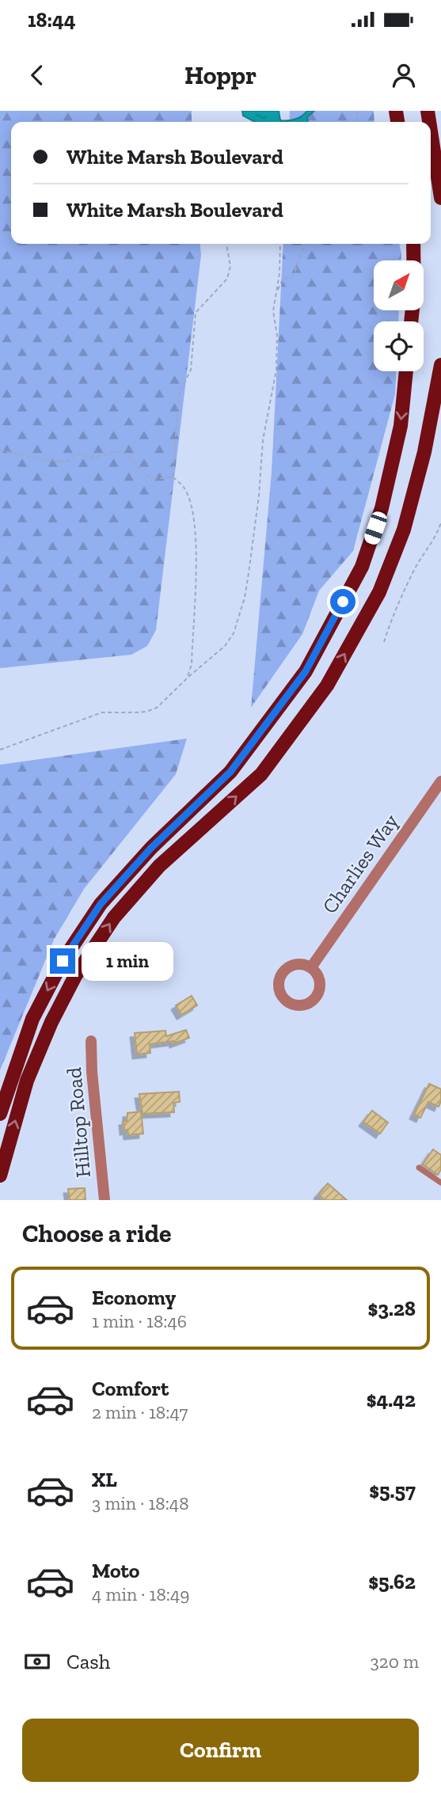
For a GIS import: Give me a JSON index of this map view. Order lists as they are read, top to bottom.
{
  "streets": {
    "street": ["Charlies Way", "Hilltop Road"]
  },
  "north": "top right",
  "page": {
    "status": "18:44",
    "header": "Hoppr",
    "banner": ["White Marsh Boulevard", "White Marsh Boulevard"],
    "bubble": "1 min",
    "heading": "Choose a ride",
    "list": [
      {
        "name": "Economy",
        "note": "1 min · 18:46",
        "value": "$3.28"
      },
      {
        "name": "Comfort",
        "note": "2 min · 18:47",
        "value": "$4.42"
      },
      {
        "name": "XL",
        "note": "3 min · 18:48",
        "value": "$5.57"
      },
      {
        "name": "Moto",
        "note": "4 min · 18:49",
        "value": "$5.62"
      }
    ],
    "pay": ["Cash", "320 m"],
    "buttons": "Confirm"
  }
}
